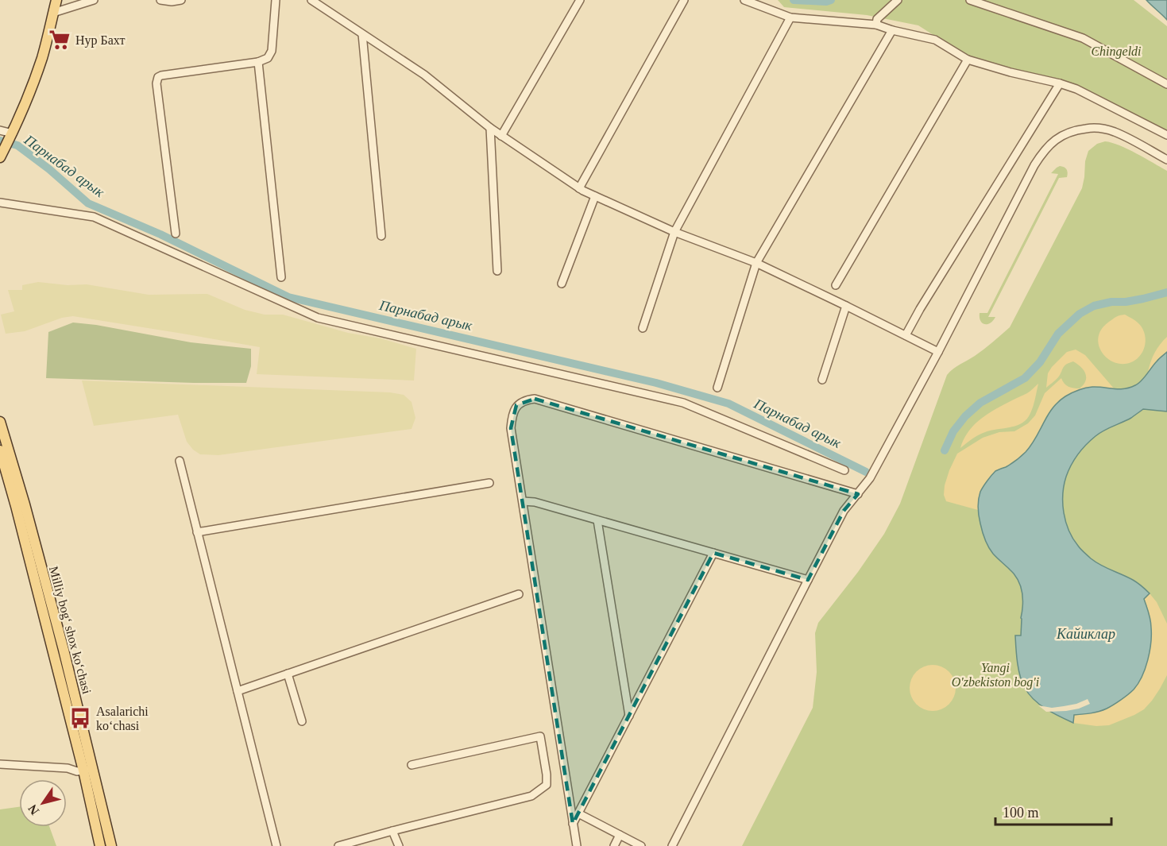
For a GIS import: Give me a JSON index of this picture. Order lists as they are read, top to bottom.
{
  "streets": {
    "main road": ["Milliy bog‘ shox ko‘chasi"]
  },
  "water": ["Парнабад арык", "Кайиклар"],
  "parks": ["Chingeldi", "Yangi O'zbekiston bog'i"],
  "places": {
    "supermarket": ["Нур Бахт"],
    "bus stop": ["Asalarichi koʻchasi"]
  },
  "scale_bar": "100 m",
  "north": "bottom left"
}
